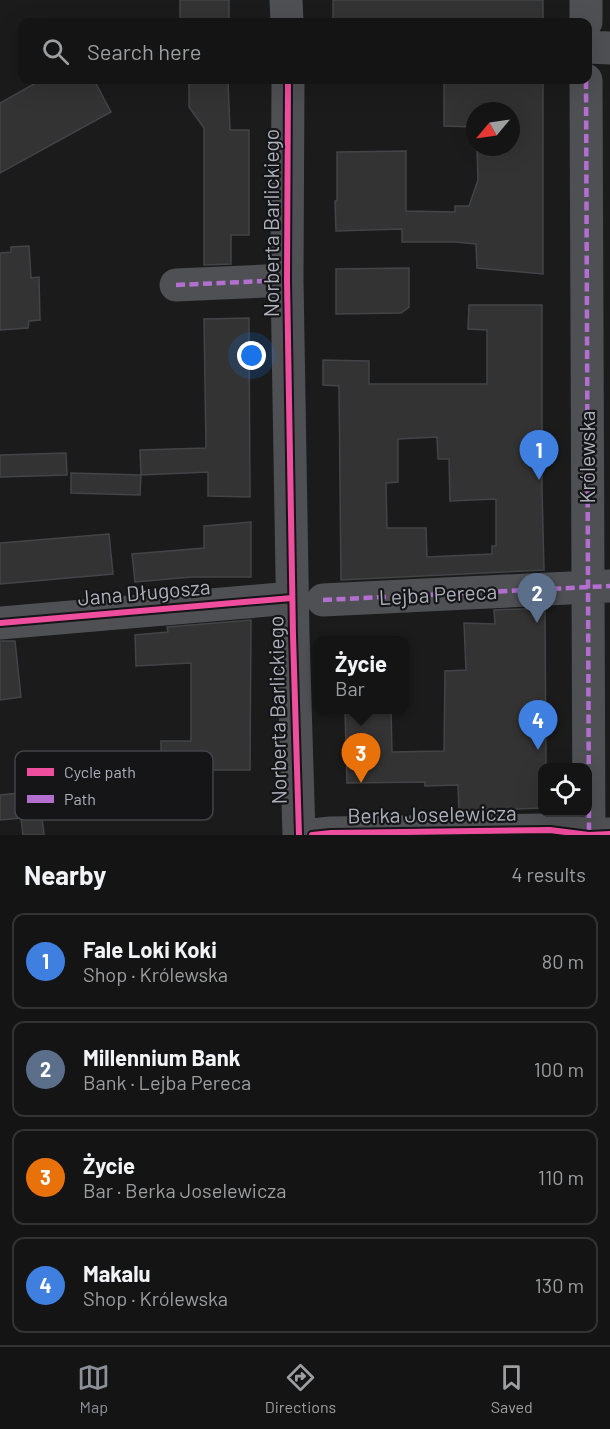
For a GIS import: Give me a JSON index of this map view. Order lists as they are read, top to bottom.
{
  "streets": {
    "street": [
      "Norberta Barlickiego",
      "Królewska",
      "Jana Długosza",
      "Lejba Pereca",
      "Berka Joselewicza"
    ]
  },
  "crossings": [
    ["Norberta Barlickiego", "Jana Długosza"],
    ["Norberta Barlickiego", "Lejba Pereca"],
    ["Królewska", "Lejba Pereca"],
    ["Królewska", "Berka Joselewicza"],
    ["Jana Długosza", "Lejba Pereca"]
  ],
  "legend": ["Cycle path", "Path"],
  "north": "bottom left",
  "page": {
    "search": "Search here",
    "pins": [
      "1",
      "2",
      "4",
      "3"
    ],
    "popup": ["Życie", "Bar"],
    "heading": ["Nearby", "4 results"],
    "list": [
      {
        "mark": "1",
        "name": "Fale Loki Koki",
        "note": "Shop · Królewska",
        "value": "80 m"
      },
      {
        "mark": "2",
        "name": "Millennium Bank",
        "note": "Bank · Lejba Pereca",
        "value": "100 m"
      },
      {
        "mark": "3",
        "name": "Życie",
        "note": "Bar · Berka Joselewicza",
        "value": "110 m"
      },
      {
        "mark": "4",
        "name": "Makalu",
        "note": "Shop · Królewska",
        "value": "130 m"
      }
    ],
    "nav": ["Map", "Directions", "Saved"]
  }
}
